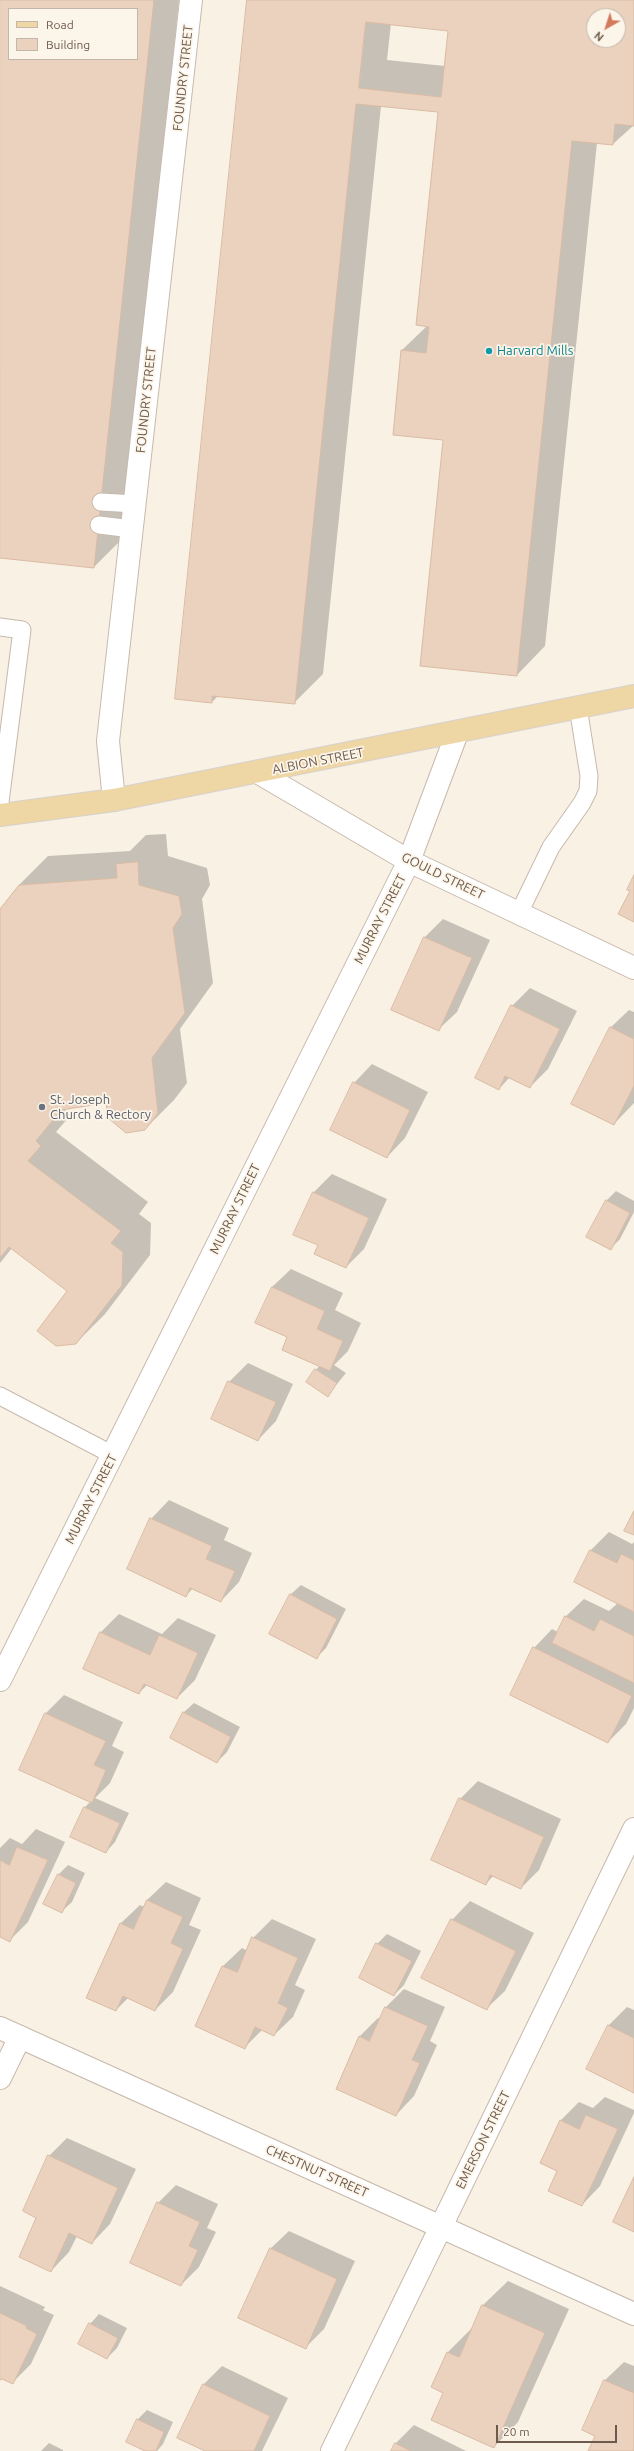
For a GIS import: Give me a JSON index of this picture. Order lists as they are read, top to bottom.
{
  "streets": {
    "main road": ["ALBION STREET"],
    "street": [
      "FOUNDRY STREET",
      "GOULD STREET",
      "MURRAY STREET",
      "EMERSON STREET",
      "CHESTNUT STREET"
    ]
  },
  "crossings": [
    ["FOUNDRY STREET", "ALBION STREET"],
    ["ALBION STREET", "GOULD STREET"],
    ["ALBION STREET", "MURRAY STREET"],
    ["GOULD STREET", "MURRAY STREET"],
    ["EMERSON STREET", "CHESTNUT STREET"]
  ],
  "places": ["Harvard Mills", "St. Joseph Church & Rectory"],
  "legend": ["Road", "Building"],
  "scale_bar": "20 m",
  "north": "bottom left"
}
